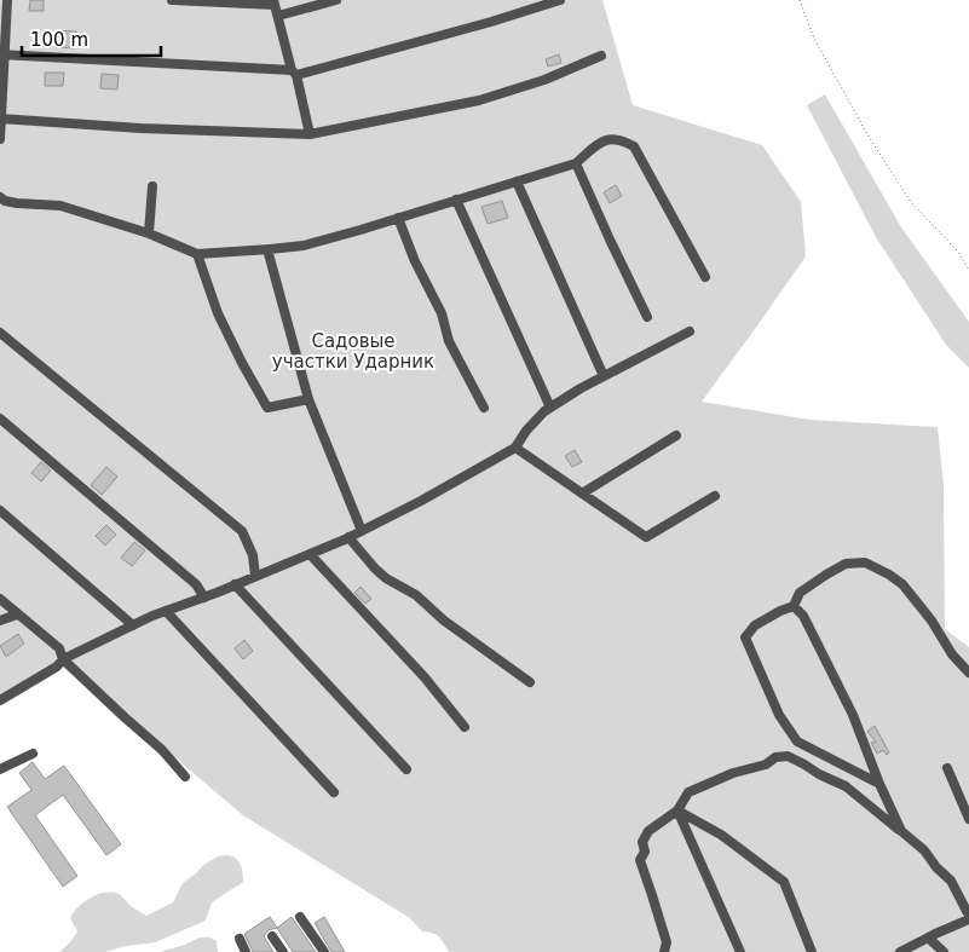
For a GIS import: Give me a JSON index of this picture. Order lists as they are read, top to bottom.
{
  "parks": ["Садовые участки Ударник"],
  "scale_bar": "100 m"
}
